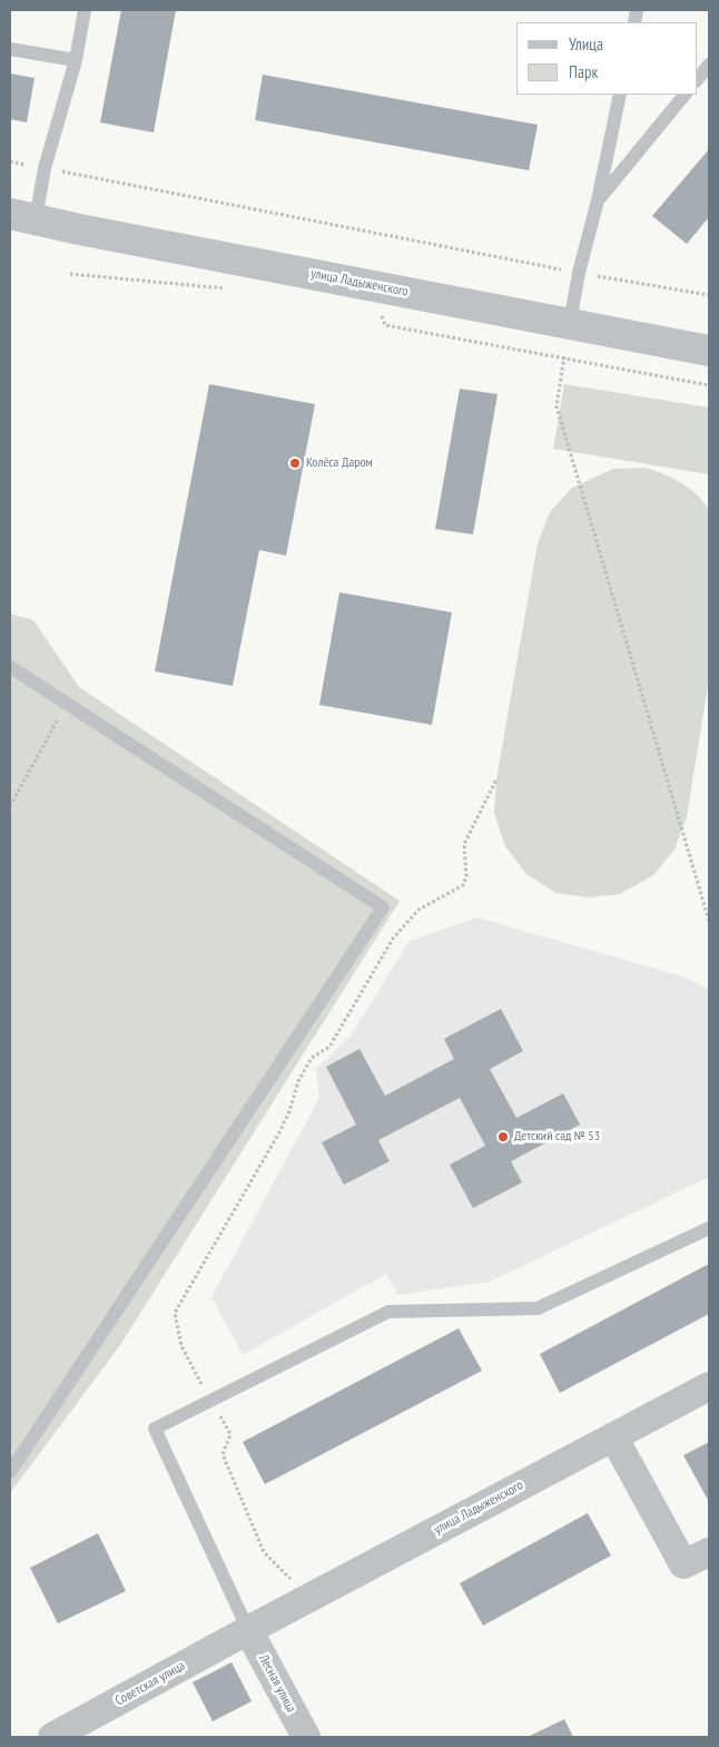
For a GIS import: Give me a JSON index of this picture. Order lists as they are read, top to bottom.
{
  "streets": {
    "street": ["улица Ладыженского", "Советская улица", "Лесная улица"]
  },
  "crossings": [
    ["улица Ладыженского", "Советская улица"],
    ["улица Ладыженского", "Лесная улица"],
    ["Советская улица", "Лесная улица"]
  ],
  "places": ["Колёса Даром", "Детский сад № 53"],
  "legend": ["Улица", "Парк"]
}
